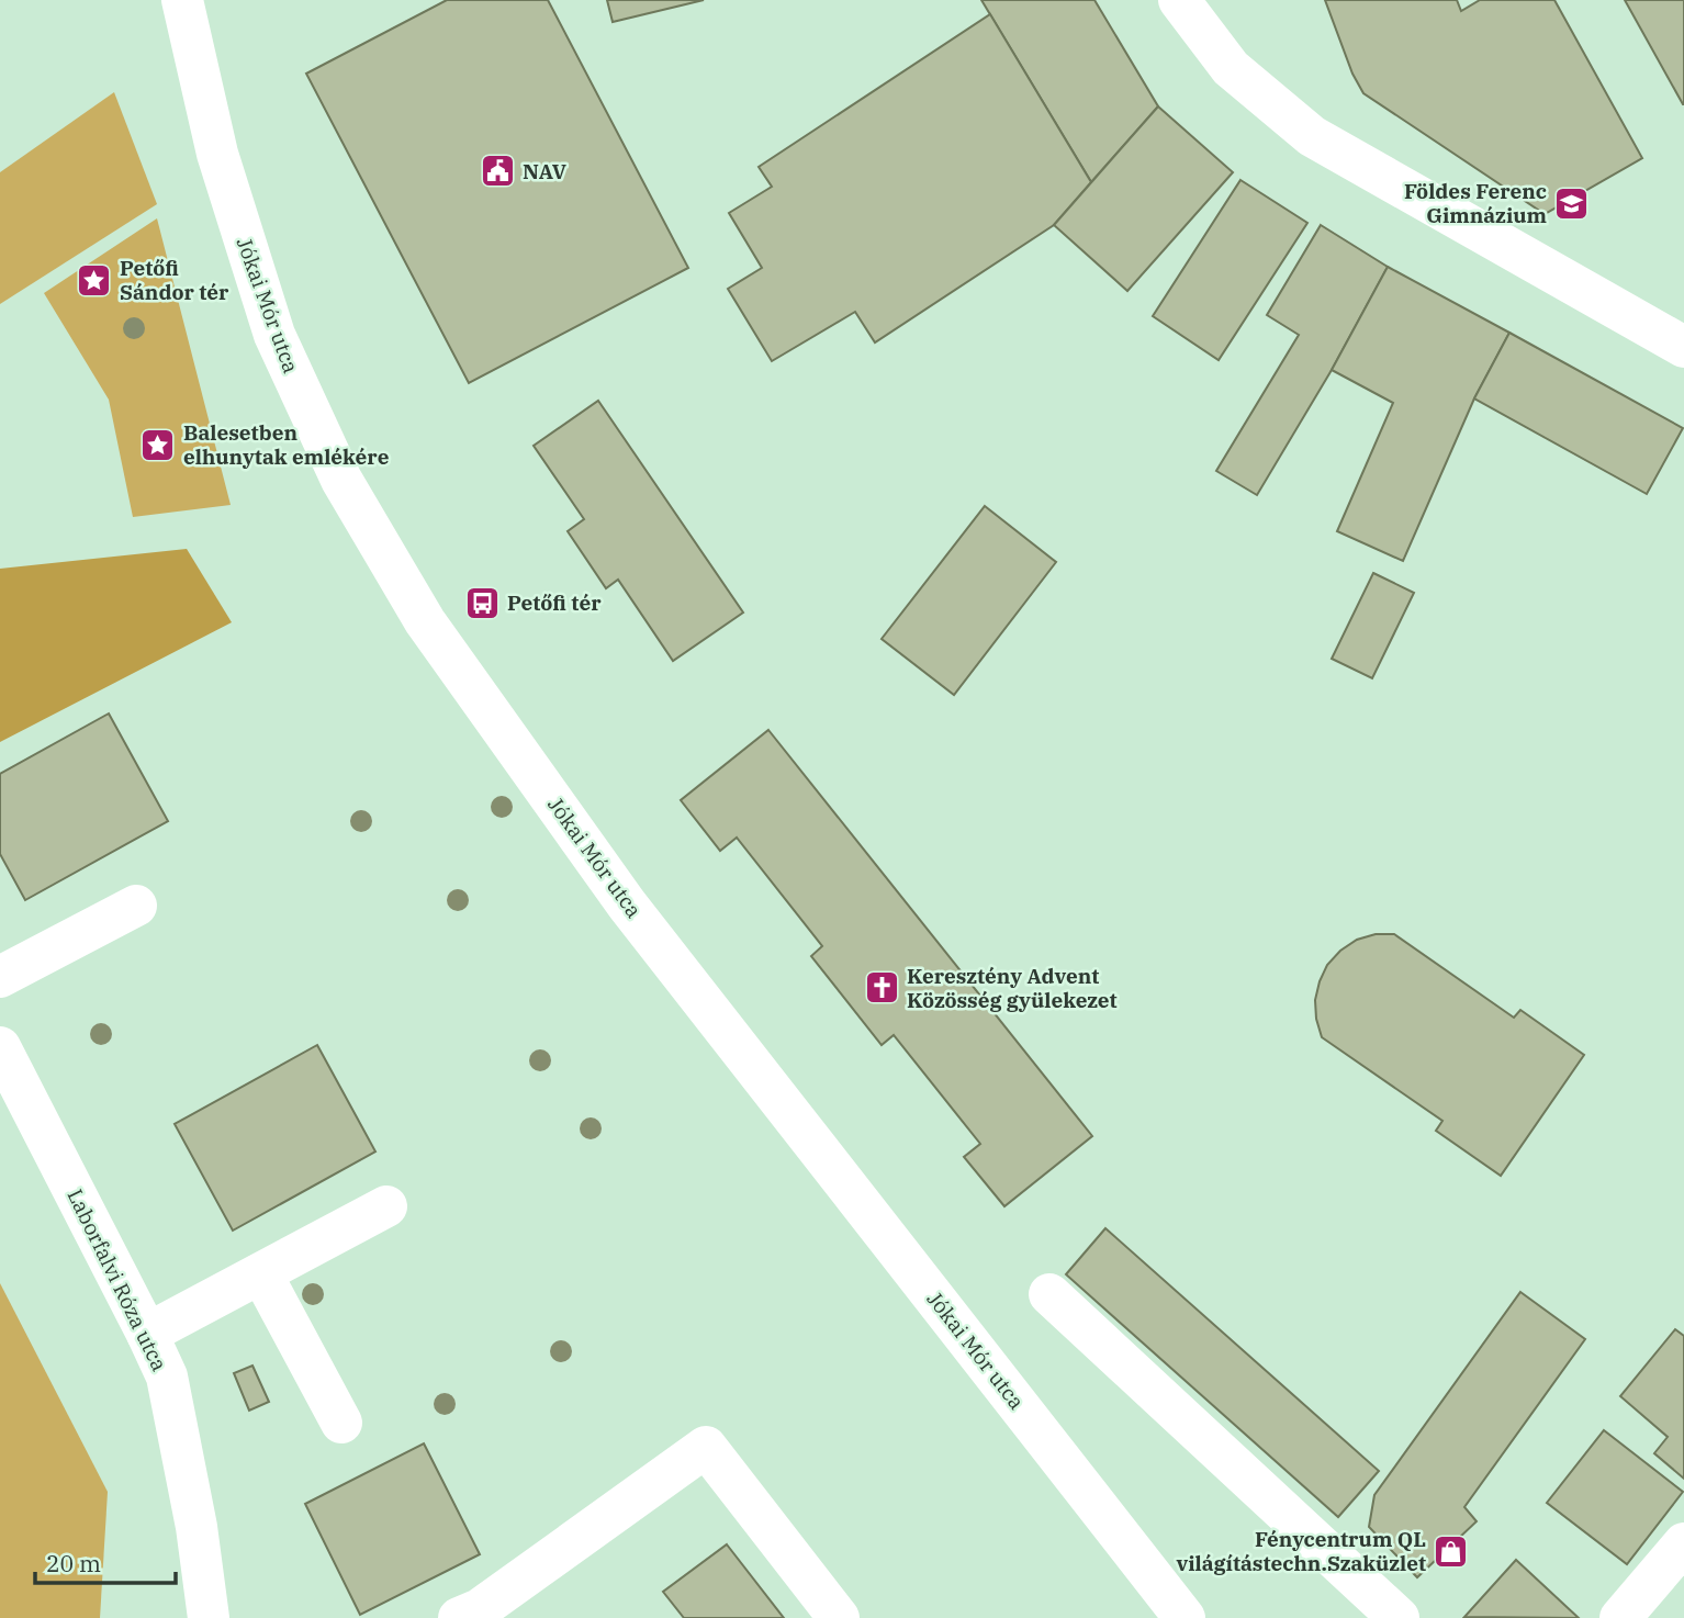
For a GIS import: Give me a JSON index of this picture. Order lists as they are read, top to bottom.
{
  "streets": {
    "street": ["Jókai Mór utca", "Laborfalvi Róza utca"]
  },
  "places": {
    "public building": ["NAV"],
    "school or university": ["Földes Ferenc Gimnázium"],
    "place": ["Petőfi Sándor tér", "Balesetben elhunytak emlékére"],
    "bus stop": ["Petőfi tér"],
    "church": ["Keresztény Advent Közösség gyülekezet"],
    "shop": ["Fénycentrum QL világítástechn.Szaküzlet"]
  },
  "scale_bar": "20 m"
}
